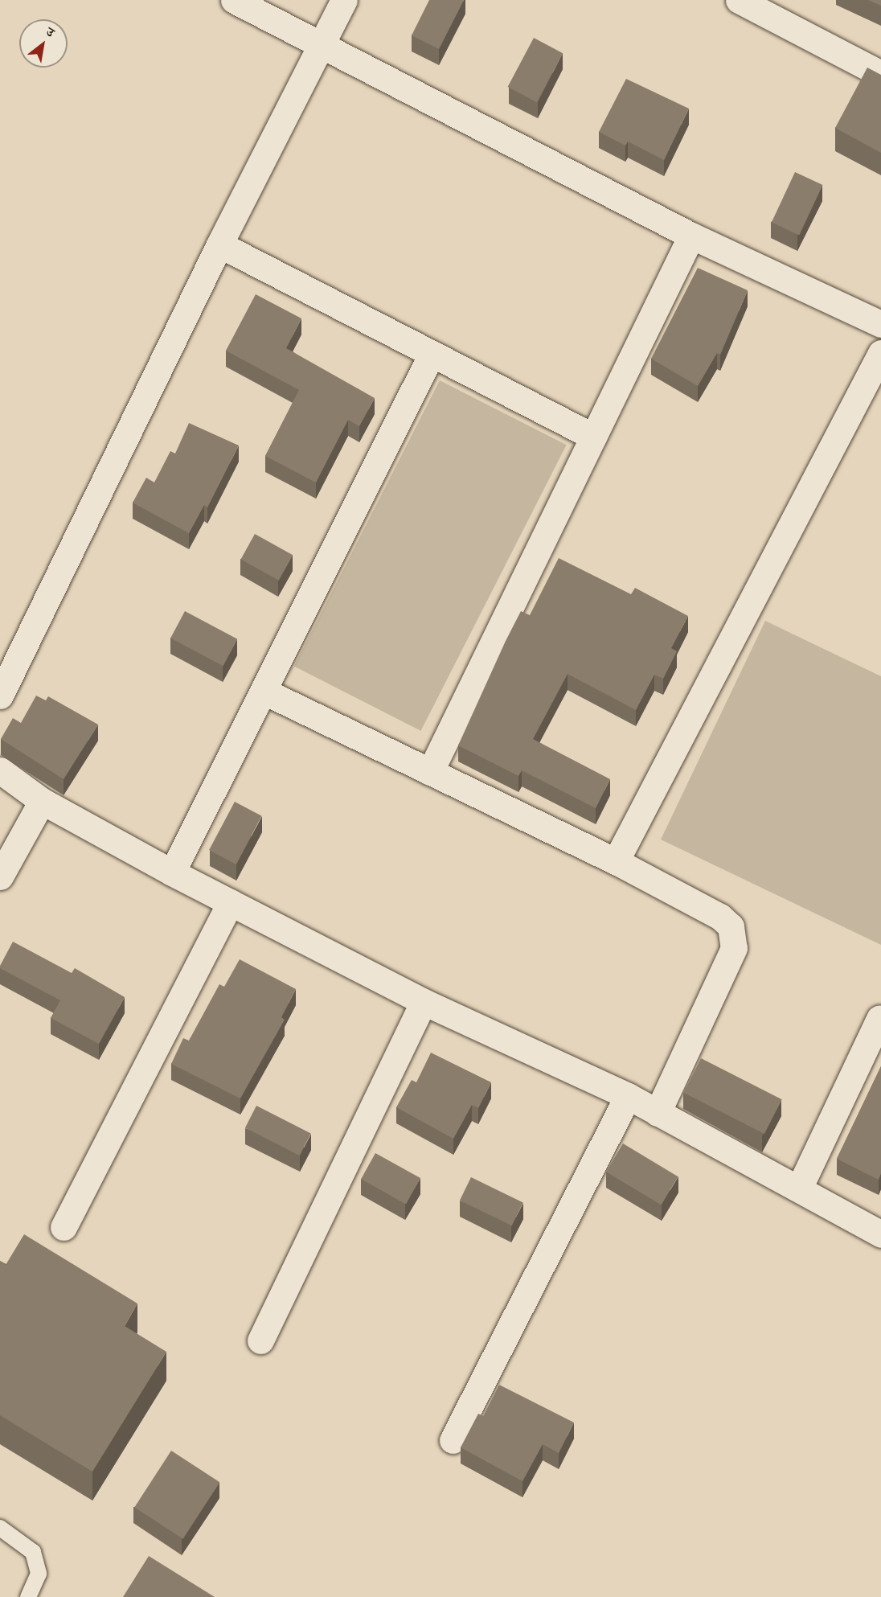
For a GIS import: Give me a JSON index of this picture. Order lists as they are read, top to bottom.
{
  "north": "top right"
}
